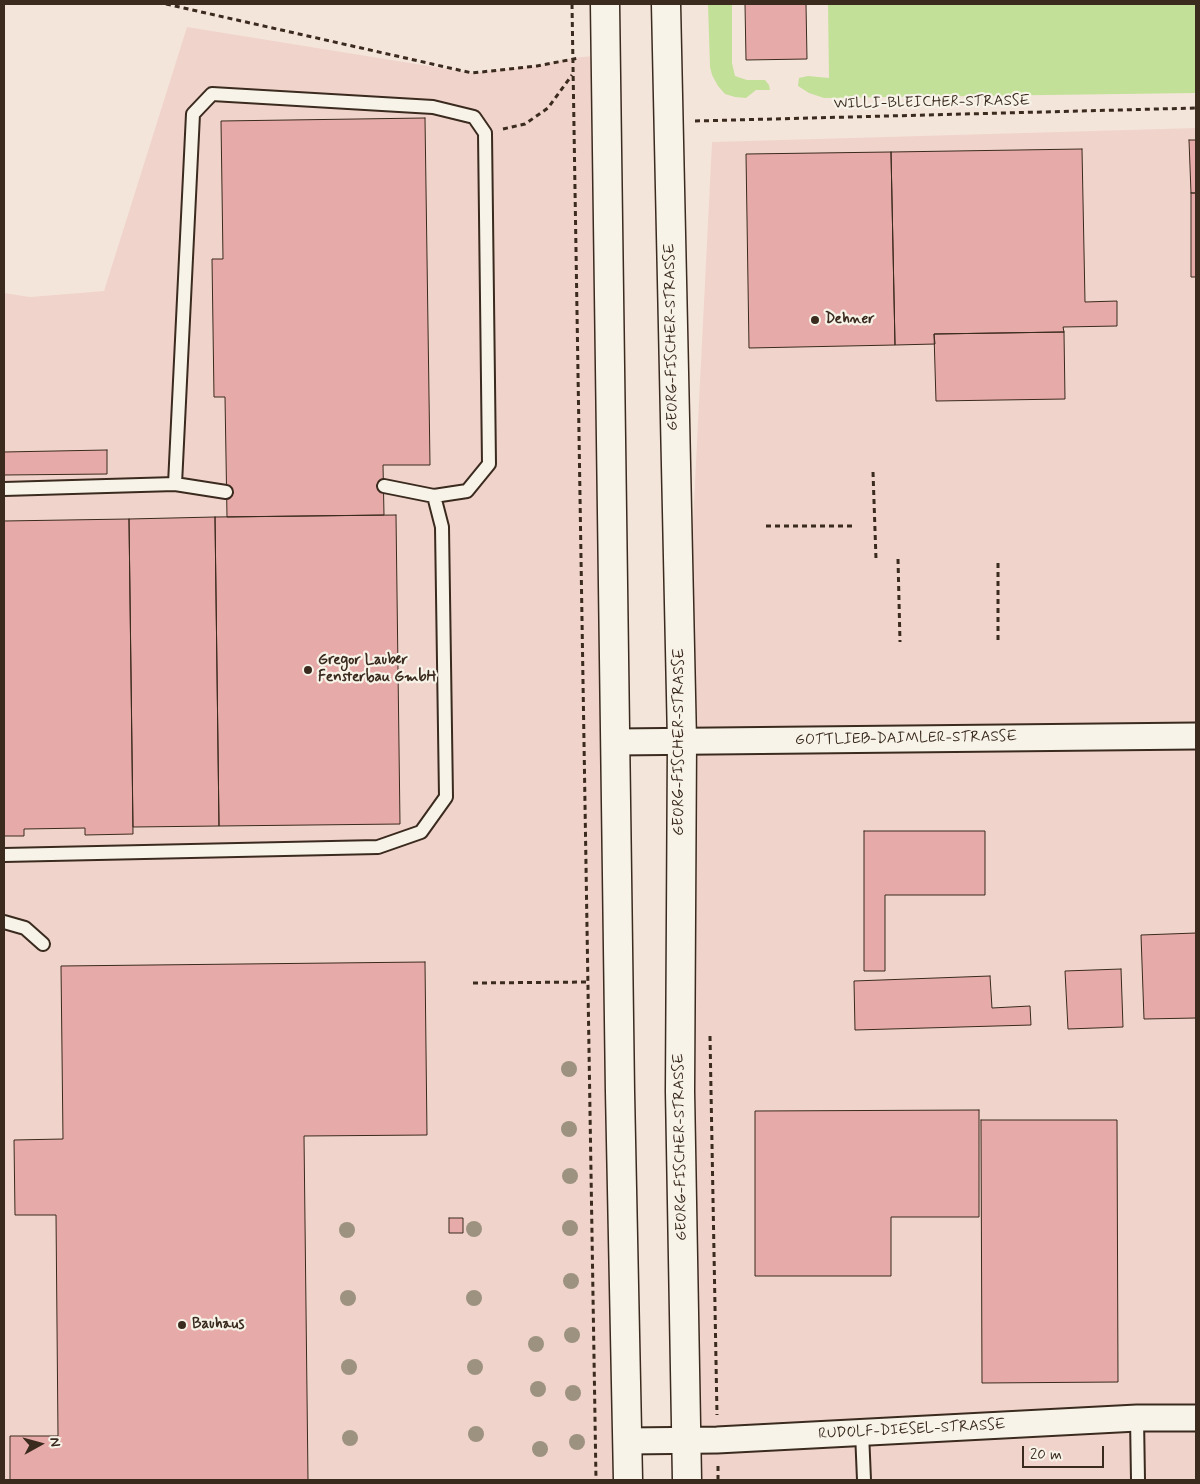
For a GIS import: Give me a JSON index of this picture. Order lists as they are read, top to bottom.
{
  "streets": {
    "main road": ["GEORG-FISCHER-STRASSE"],
    "street": ["GOTTLIEB-DAIMLER-STRASSE", "RUDOLF-DIESEL-STRASSE"],
    "path": ["WILLI-BLEICHER-STRASSE"]
  },
  "crossings": [
    ["WILLI-BLEICHER-STRASSE", "GEORG-FISCHER-STRASSE"],
    ["GEORG-FISCHER-STRASSE", "GOTTLIEB-DAIMLER-STRASSE"],
    ["GEORG-FISCHER-STRASSE", "RUDOLF-DIESEL-STRASSE"]
  ],
  "places": ["Dehner", "Gregor Lauber Fensterbau GmbH", "Bauhaus"],
  "scale_bar": "20 m",
  "north": "right"
}
